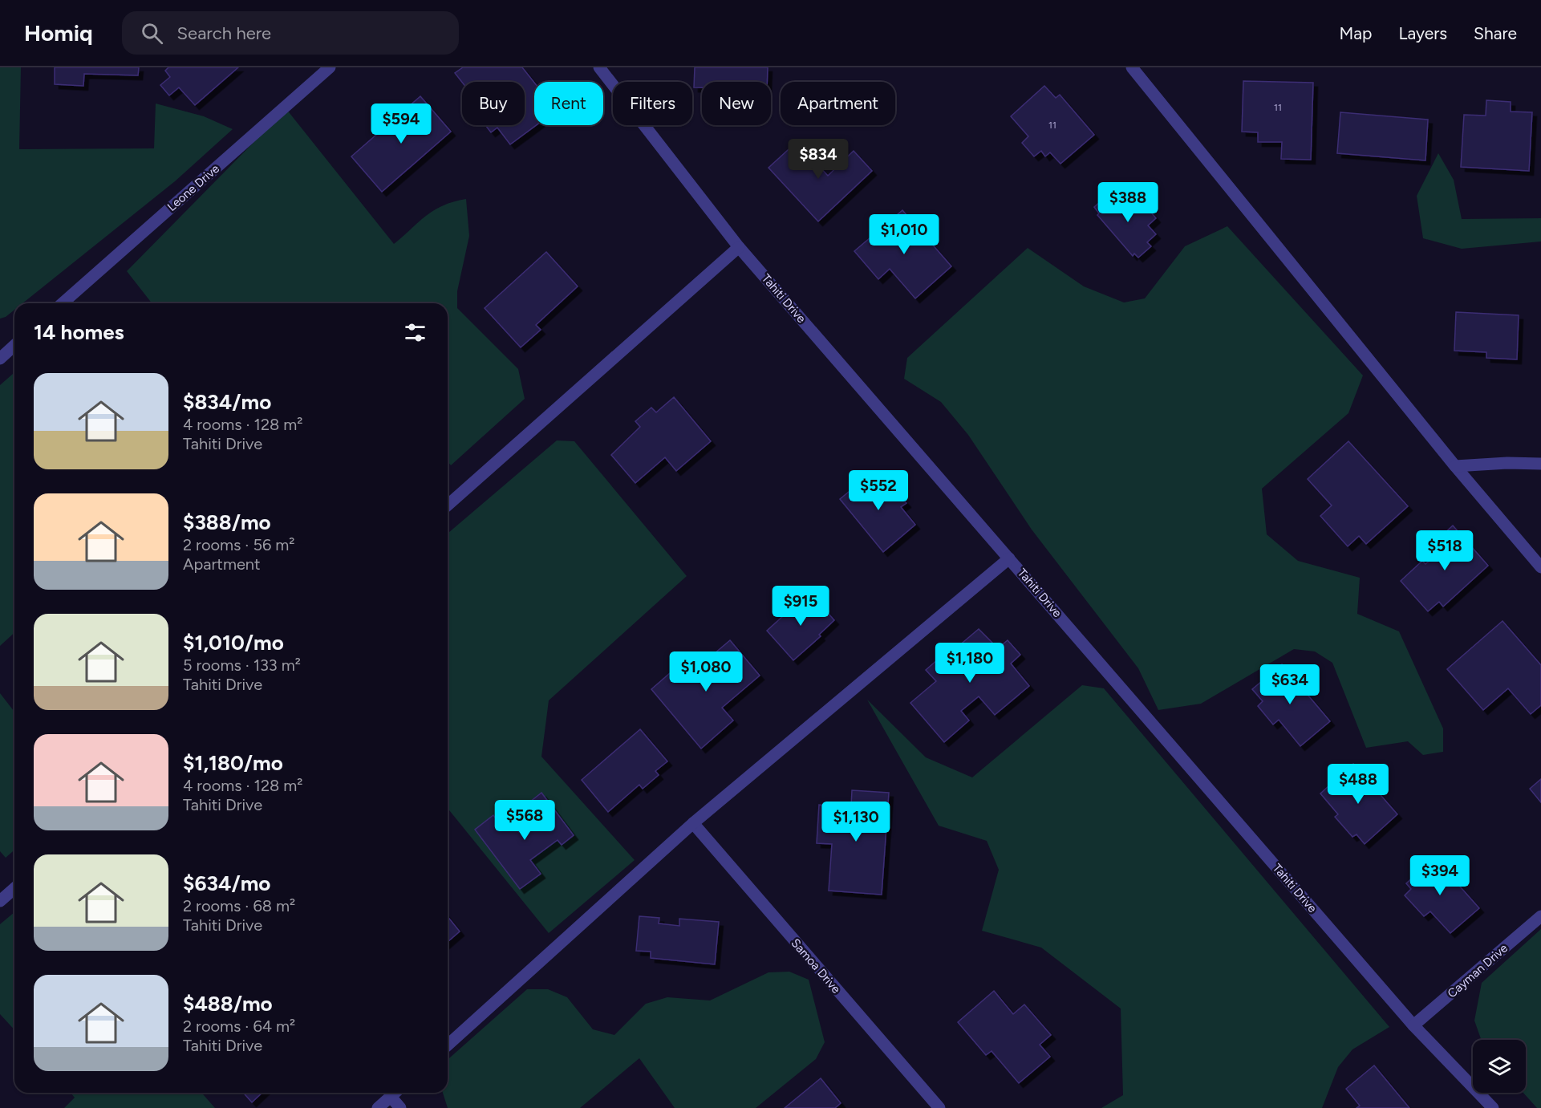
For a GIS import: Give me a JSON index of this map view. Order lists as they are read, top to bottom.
{
  "streets": {
    "street": [
      "Leone Drive",
      "Tahiti Drive",
      "Samoa Drive",
      "Cayman Drive"
    ]
  },
  "crossings": [
    ["Tahiti Drive", "Cayman Drive"]
  ],
  "house_numbers": ["11", "11"],
  "page": {
    "header": "Homiq",
    "search": "Search here",
    "nav": ["Map", "Layers", "Share"],
    "chip": [
      "Buy",
      "Rent",
      "Filters",
      "New",
      "Apartment"
    ],
    "price": [
      "$594",
      "$834",
      "$388",
      "$1,010",
      "$552",
      "$518",
      "$915",
      "$1,180",
      "$1,080",
      "$634",
      "$488",
      "$568",
      "$1,130",
      "$394"
    ],
    "heading": "14 homes",
    "list": [
      {
        "name": "$834/mo",
        "note": "4 rooms · 128 m² · Tahiti Drive"
      },
      {
        "name": "$388/mo",
        "note": "2 rooms · 56 m² · Apartment"
      },
      {
        "name": "$1,010/mo",
        "note": "5 rooms · 133 m² · Tahiti Drive"
      },
      {
        "name": "$1,180/mo",
        "note": "4 rooms · 128 m² · Tahiti Drive"
      },
      {
        "name": "$634/mo",
        "note": "2 rooms · 68 m² · Tahiti Drive"
      },
      {
        "name": "$488/mo",
        "note": "2 rooms · 64 m² · Tahiti Drive"
      }
    ]
  }
}
